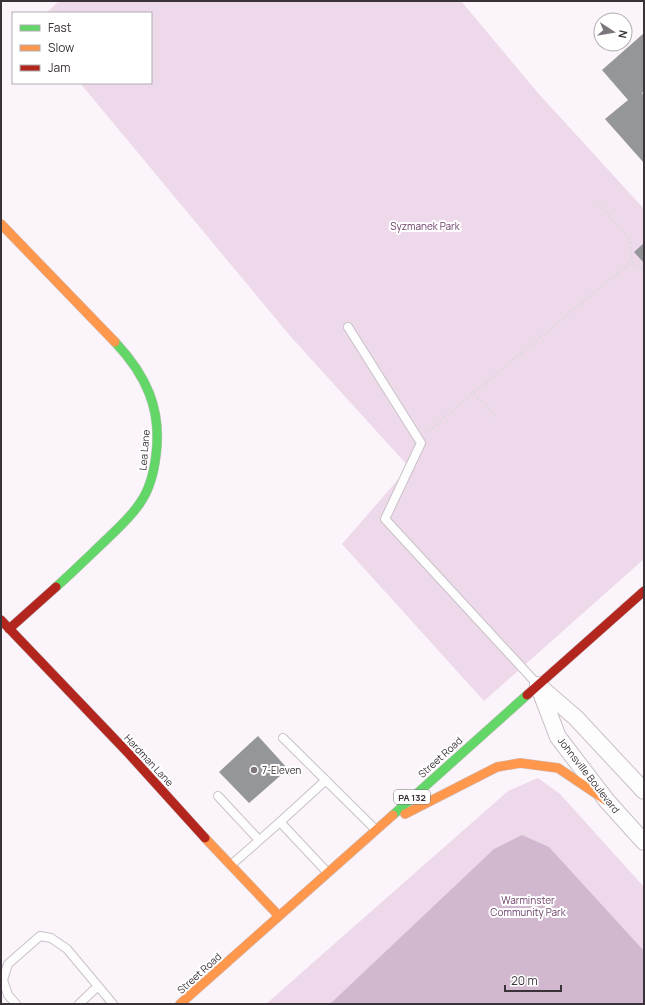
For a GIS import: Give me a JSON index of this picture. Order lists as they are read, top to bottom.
{
  "streets": {
    "street": [
      "Lea Lane",
      "Street Road",
      "Hardman Lane",
      "Johnsville Boulevard",
      "PA 132"
    ]
  },
  "crossings": [
    ["Lea Lane", "Hardman Lane"],
    ["Street Road", "Hardman Lane"],
    ["Street Road", "Johnsville Boulevard"]
  ],
  "parks": ["Syzmanek Park", "Warminster Community Park"],
  "places": ["7-Eleven"],
  "legend": ["Fast", "Slow", "Jam"],
  "scale_bar": "20 m",
  "north": "right"
}
